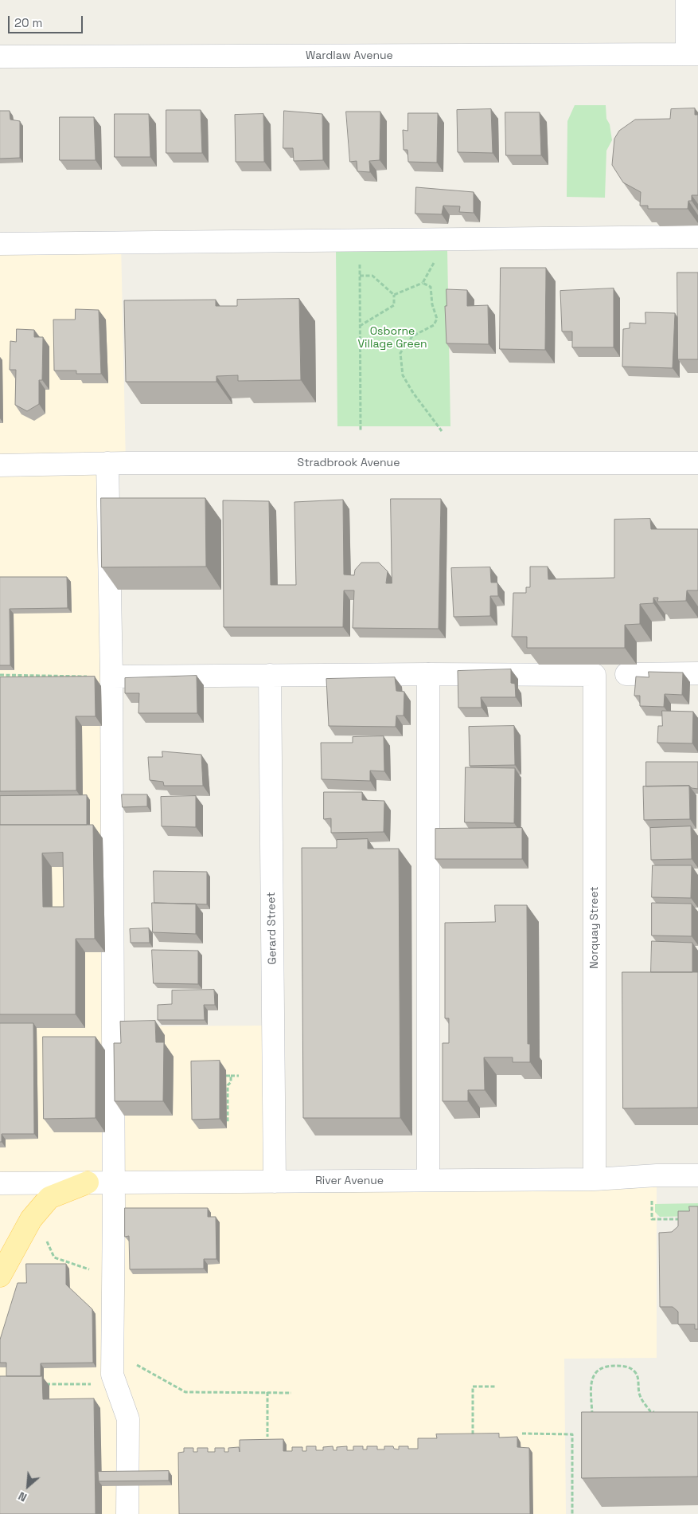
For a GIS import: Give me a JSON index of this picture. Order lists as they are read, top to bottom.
{
  "streets": {
    "street": [
      "Wardlaw Avenue",
      "Stradbrook Avenue",
      "Norquay Street",
      "Gerard Street",
      "River Avenue"
    ]
  },
  "crossings": [
    ["Norquay Street", "River Avenue"],
    ["Gerard Street", "River Avenue"]
  ],
  "parks": ["Osborne Village Green"],
  "scale_bar": "20 m",
  "north": "bottom left"
}
